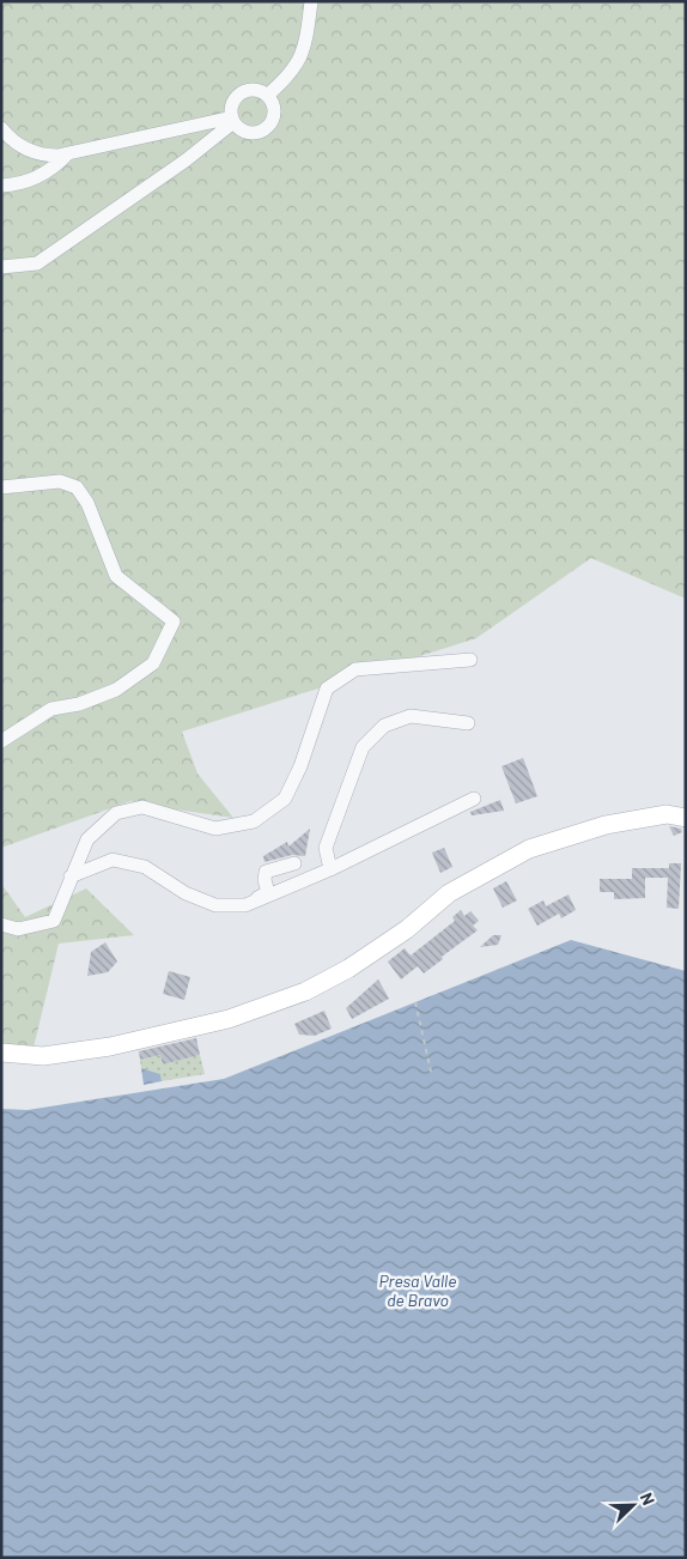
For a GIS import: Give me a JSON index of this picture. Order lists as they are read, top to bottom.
{
  "water": ["Presa Valle de Bravo"],
  "north": "top right"
}
